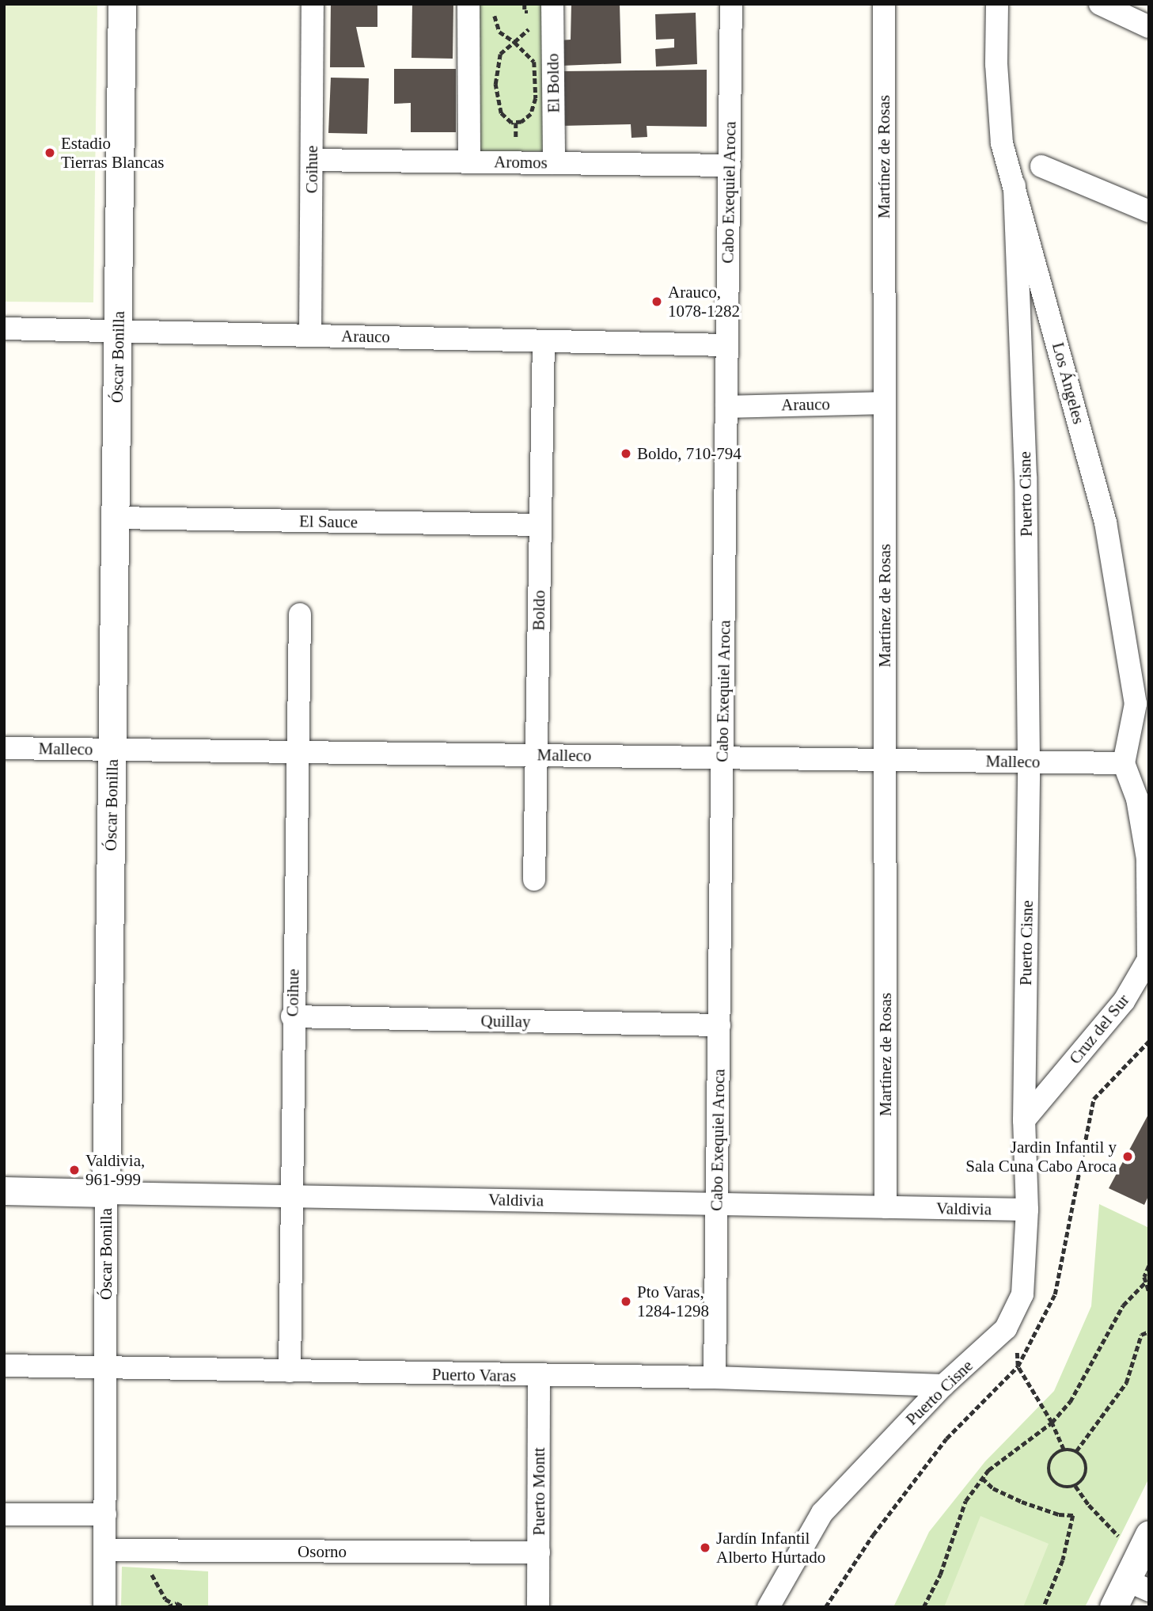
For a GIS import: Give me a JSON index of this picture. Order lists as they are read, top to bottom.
{
  "streets": {
    "street": [
      "El Boldo",
      "Martínez de Rosas",
      "Aromos",
      "Coihue",
      "Cabo Exequiel Aroca",
      "Arauco",
      "Óscar Bonilla",
      "Los Ángeles",
      "Puerto Cisne",
      "El Sauce",
      "Boldo",
      "Malleco",
      "Quillay",
      "Cruz del Sur",
      "Valdivia",
      "Puerto Varas",
      "Puerto Montt",
      "Osorno"
    ]
  },
  "crossings": [
    ["El Boldo", "Aromos"],
    ["Martínez de Rosas", "Arauco"],
    ["Martínez de Rosas", "Malleco"],
    ["Martínez de Rosas", "Valdivia"],
    ["Aromos", "Coihue"],
    ["Aromos", "Cabo Exequiel Aroca"],
    ["Coihue", "Arauco"],
    ["Coihue", "Malleco"],
    ["Coihue", "Quillay"],
    ["Coihue", "Valdivia"],
    ["Coihue", "Puerto Varas"],
    ["Cabo Exequiel Aroca", "Arauco"],
    ["Cabo Exequiel Aroca", "Malleco"],
    ["Cabo Exequiel Aroca", "Quillay"],
    ["Cabo Exequiel Aroca", "Valdivia"],
    ["Cabo Exequiel Aroca", "Puerto Varas"],
    ["Arauco", "Óscar Bonilla"],
    ["Arauco", "Boldo"],
    ["Óscar Bonilla", "El Sauce"],
    ["Óscar Bonilla", "Malleco"],
    ["Óscar Bonilla", "Valdivia"],
    ["Óscar Bonilla", "Puerto Varas"],
    ["Óscar Bonilla", "Osorno"],
    ["Los Ángeles", "Puerto Cisne"],
    ["Los Ángeles", "Malleco"],
    ["Los Ángeles", "Cruz del Sur"],
    ["Puerto Cisne", "Malleco"],
    ["Puerto Cisne", "Cruz del Sur"],
    ["Puerto Cisne", "Valdivia"],
    ["Puerto Cisne", "Puerto Varas"],
    ["El Sauce", "Boldo"],
    ["Boldo", "Malleco"],
    ["Malleco", "Cruz del Sur"],
    ["Puerto Varas", "Puerto Montt"],
    ["Puerto Montt", "Osorno"]
  ],
  "places": [
    "Estadio Tierras Blancas",
    "Arauco, 1078-1282",
    "Boldo, 710-794",
    "Jardin Infantil y Sala Cuna Cabo Aroca",
    "Valdivia, 961-999",
    "Pto Varas, 1284-1298",
    "Jardín Infantil Alberto Hurtado"
  ]
}
